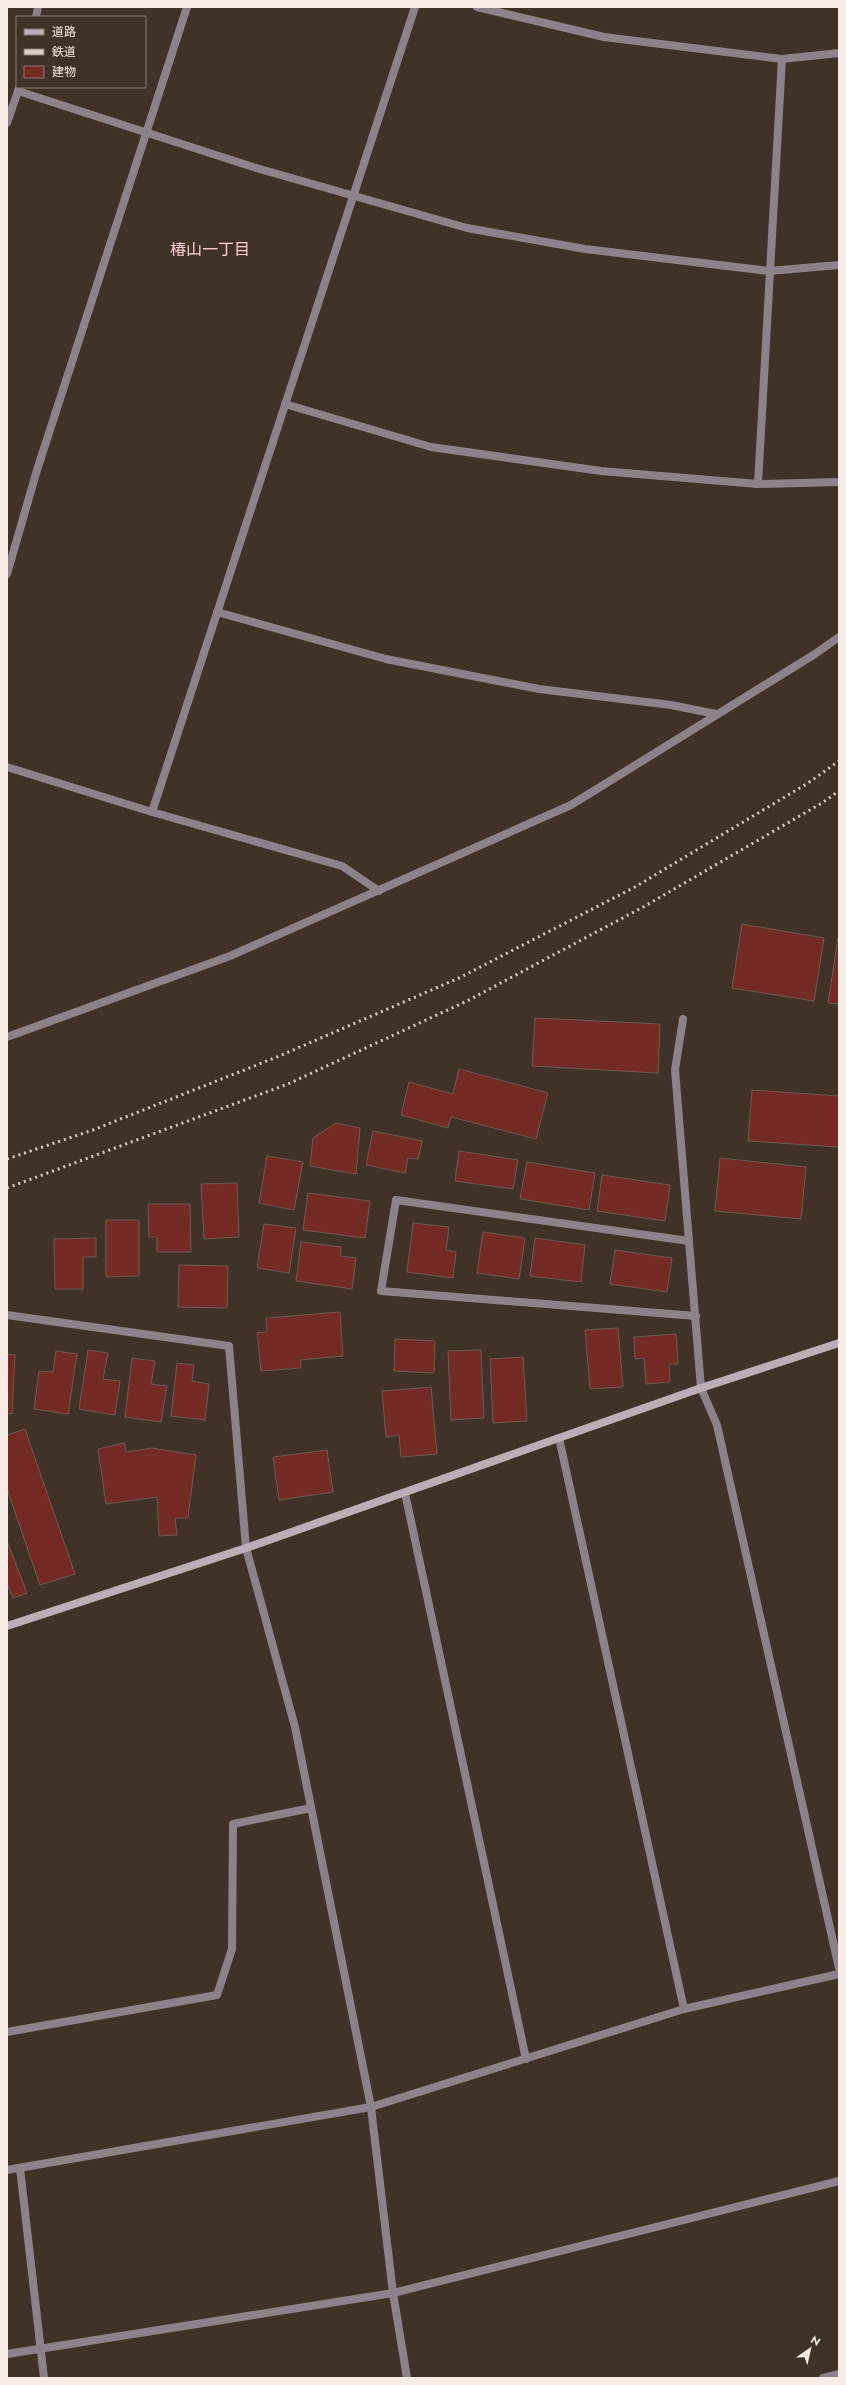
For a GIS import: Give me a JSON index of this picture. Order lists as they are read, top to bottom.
{
  "districts": ["椿山一丁目"],
  "legend": ["道路", "鉄道", "建物"],
  "north": "top right"
}
